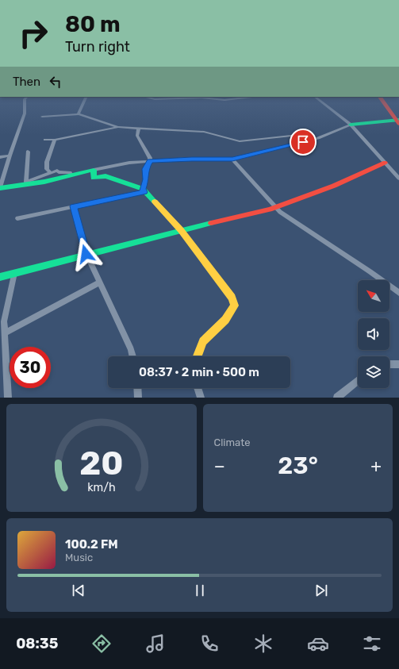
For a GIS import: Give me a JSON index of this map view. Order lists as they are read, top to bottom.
{
  "north": "top left",
  "page": {
    "turn": ["80 m", "Turn right"],
    "then": "Then",
    "limit": "30",
    "trip": "08:37 · 2 min · 500 m",
    "tile": "Climate",
    "heat": ["−", "23°", "+"],
    "song": ["100.2 FM", "Music"],
    "tabs": "08:35",
    "gauge": ["20", "km/h"]
  }
}
